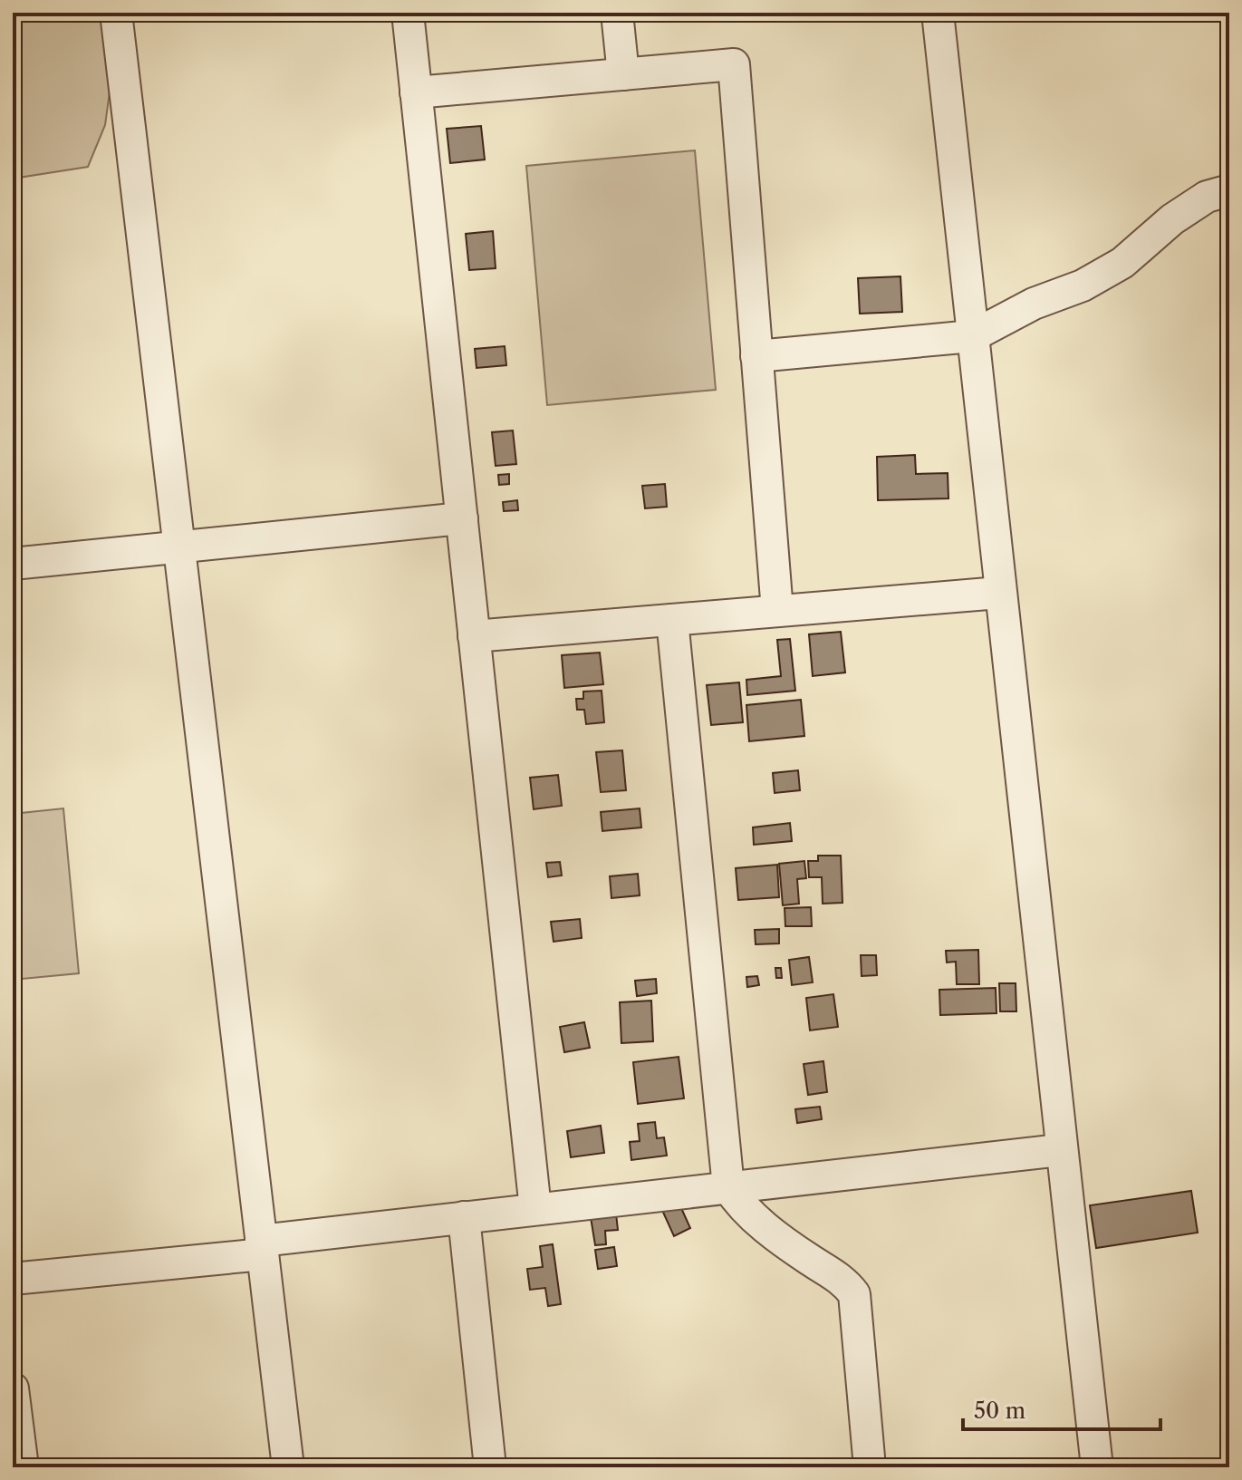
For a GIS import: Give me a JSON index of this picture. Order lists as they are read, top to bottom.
{
  "scale_bar": "50 m"
}
